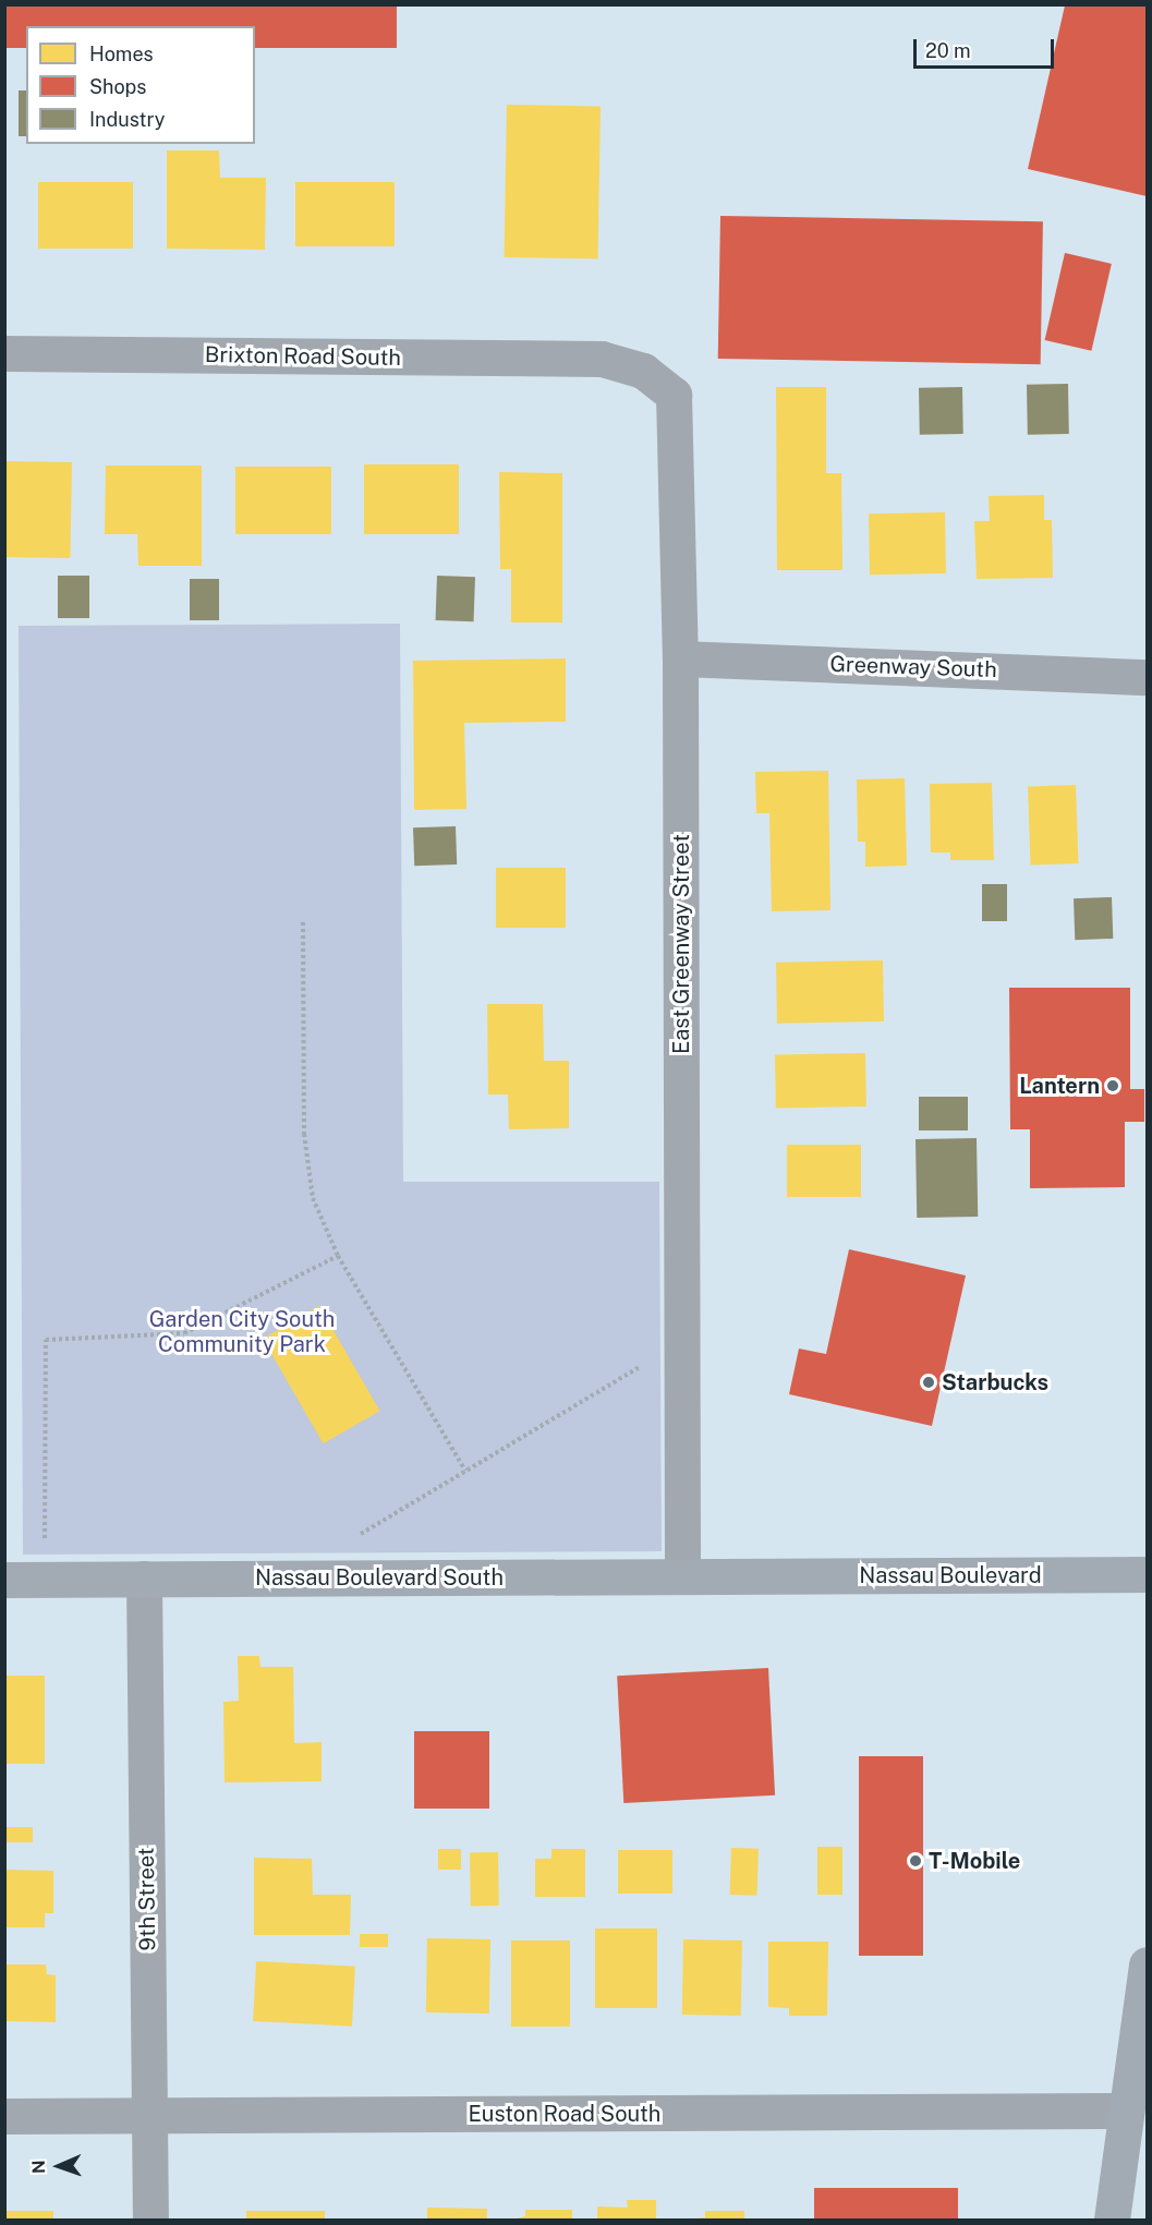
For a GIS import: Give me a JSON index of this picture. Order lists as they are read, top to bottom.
{
  "streets": {
    "main road": ["Nassau Boulevard", "Nassau Boulevard South"],
    "street": [
      "Brixton Road South",
      "Greenway South",
      "East Greenway Street",
      "9th Street",
      "Euston Road South"
    ]
  },
  "crossings": [
    ["Brixton Road South", "East Greenway Street"],
    ["Greenway South", "East Greenway Street"],
    ["East Greenway Street", "Nassau Boulevard South"],
    ["Nassau Boulevard", "Nassau Boulevard South"],
    ["Nassau Boulevard South", "9th Street"],
    ["9th Street", "Euston Road South"]
  ],
  "parks": ["Garden City South Community Park"],
  "places": ["Lantern", "Starbucks", "T-Mobile"],
  "legend": ["Homes", "Shops", "Industry"],
  "scale_bar": "20 m",
  "north": "left"
}
